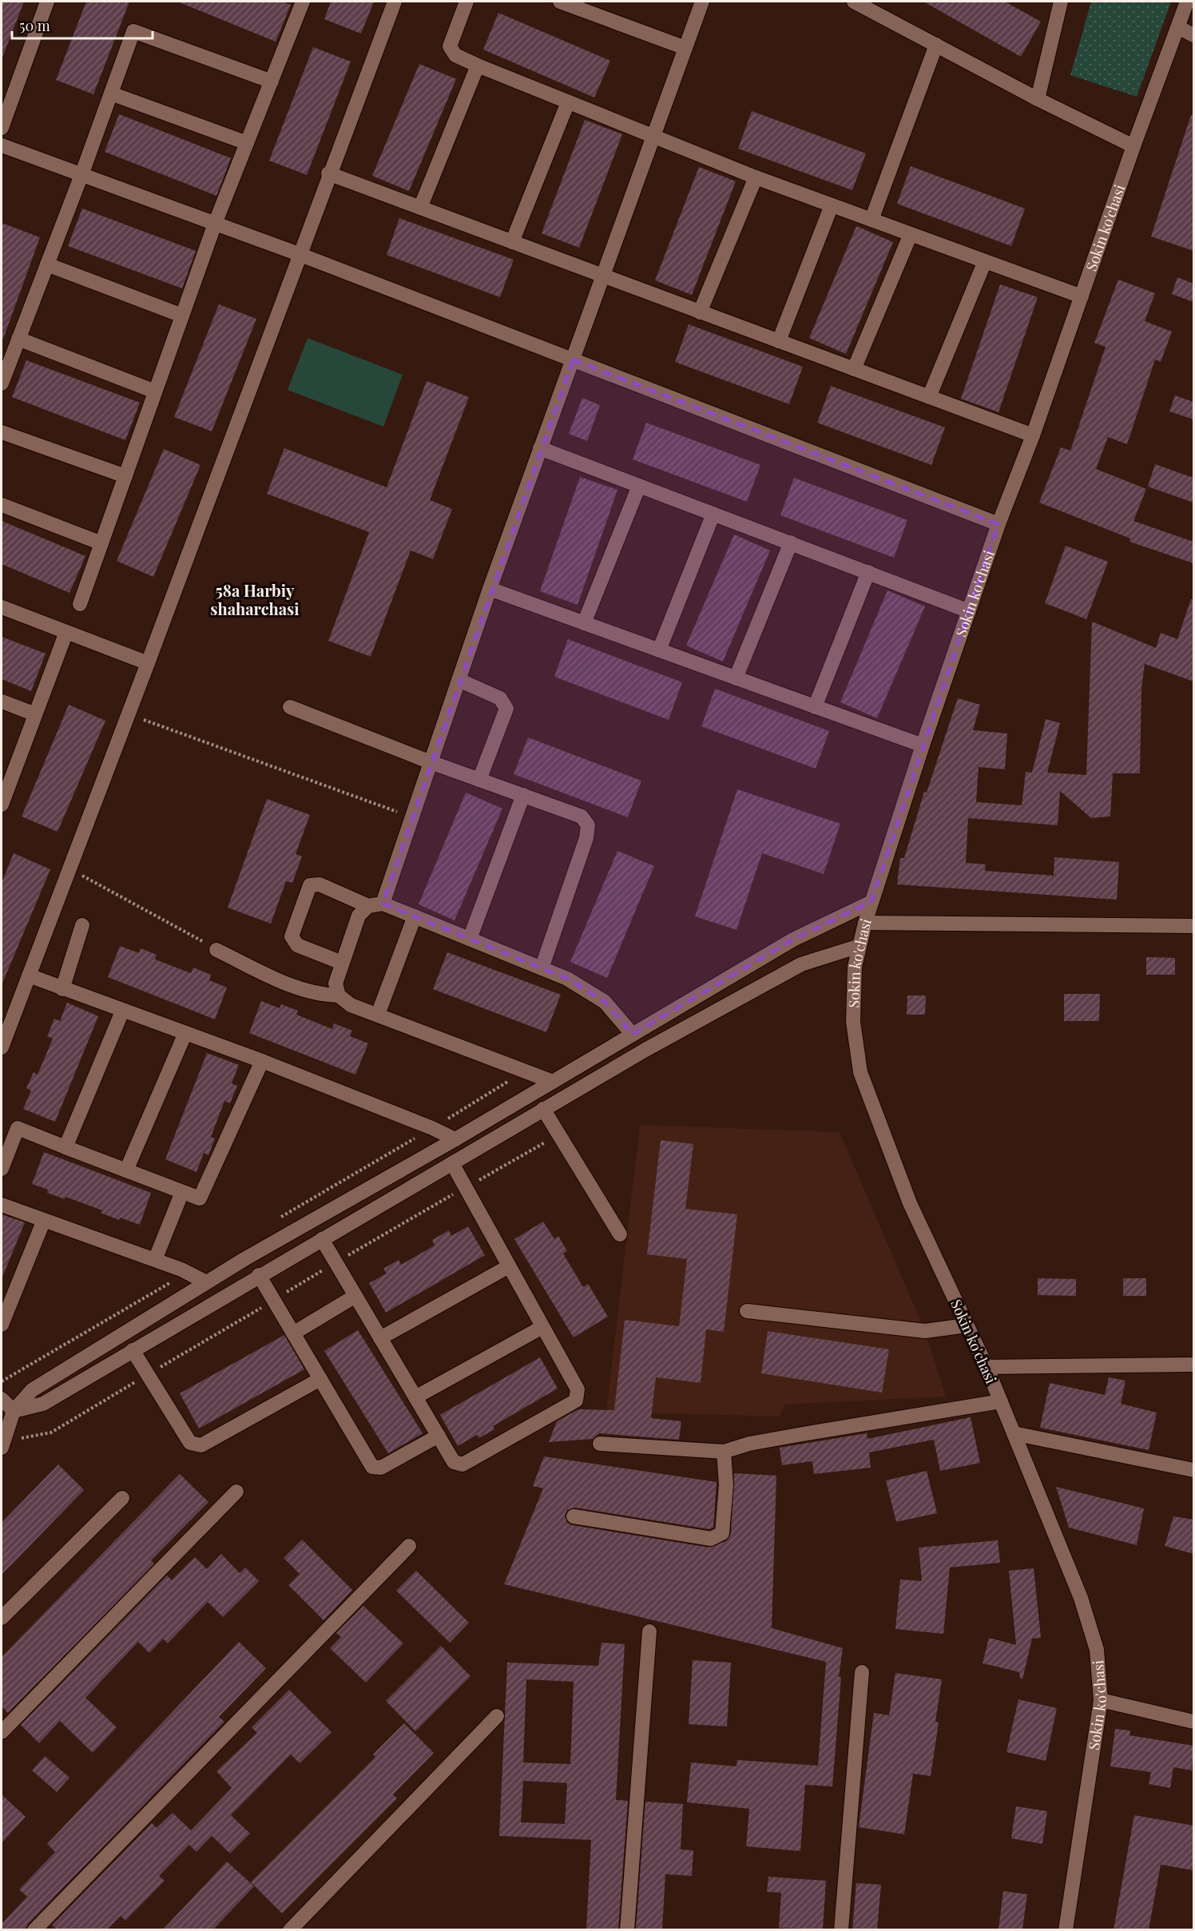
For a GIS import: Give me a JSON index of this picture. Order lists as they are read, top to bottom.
{
  "streets": {
    "street": ["Sokin ko'chasi"]
  },
  "districts": ["58a Harbiy shaharchasi"],
  "scale_bar": "50 m"
}
